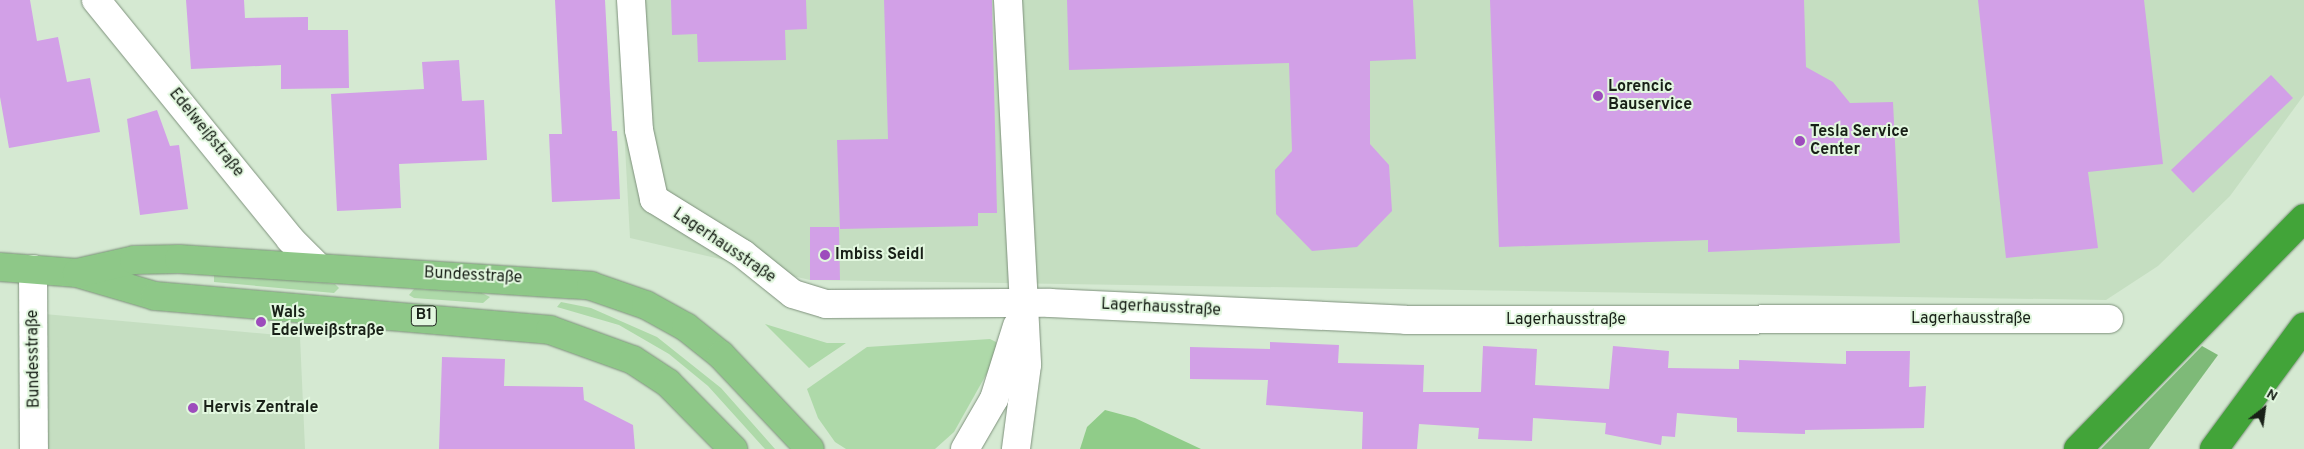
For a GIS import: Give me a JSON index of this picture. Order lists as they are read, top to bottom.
{
  "streets": {
    "main road": ["Bundesstraße", "B1"],
    "street": ["Edelweißstraße", "Lagerhausstraße"]
  },
  "crossings": [
    ["Edelweißstraße", "Bundesstraße"]
  ],
  "places": [
    "Lorencic Bauservice",
    "Tesla Service Center",
    "Imbiss Seidl",
    "Wals Edelweißstraße",
    "Hervis Zentrale"
  ],
  "north": "top right"
}
